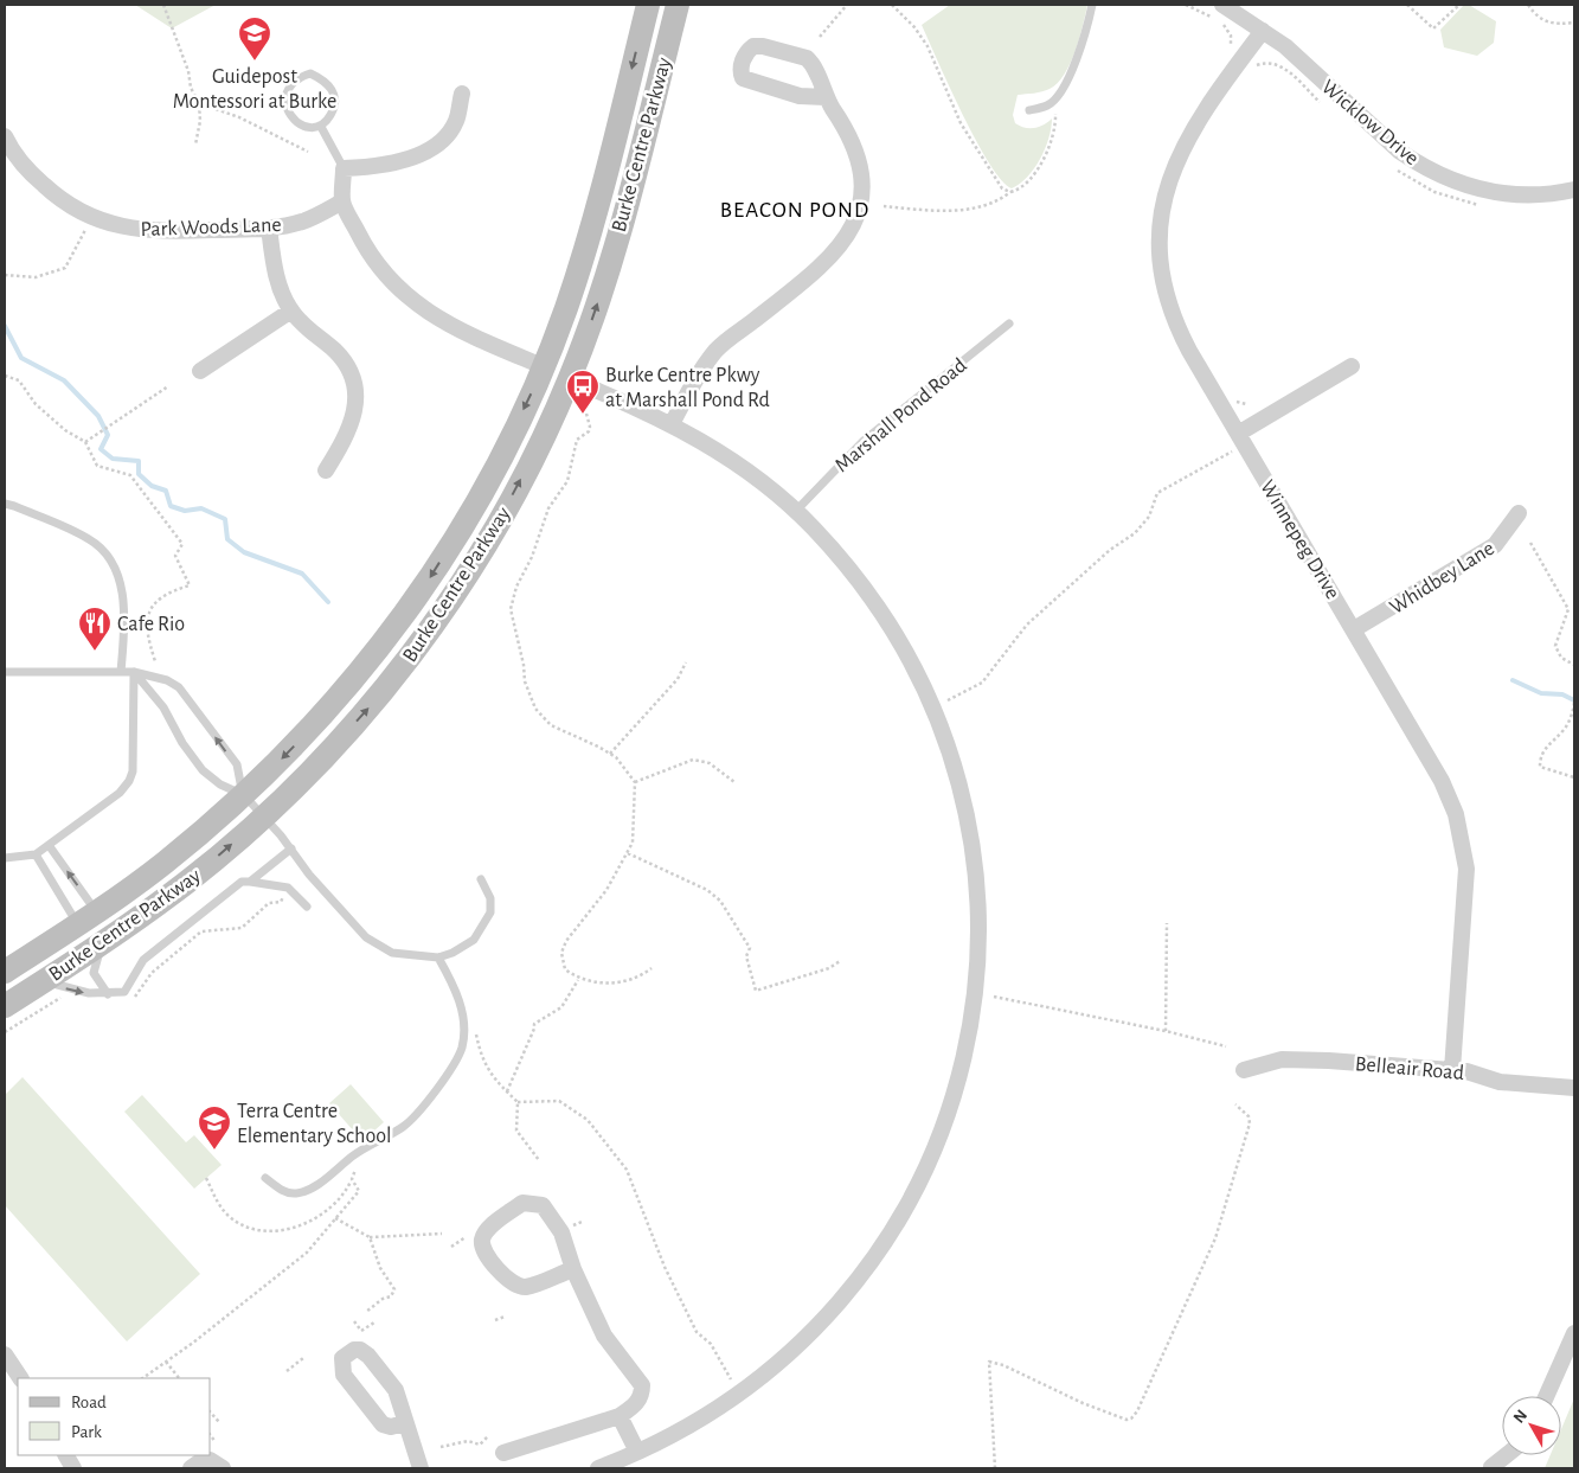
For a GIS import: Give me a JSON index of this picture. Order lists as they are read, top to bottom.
{
  "streets": {
    "main road": ["Burke Centre Parkway"],
    "street": [
      "Wicklow Drive",
      "Park Woods Lane",
      "Winnepeg Drive",
      "Whidbey Lane",
      "Belleair Road"
    ],
    "lane": ["Marshall Pond Road"]
  },
  "crossings": [
    ["Wicklow Drive", "Winnepeg Drive"],
    ["Winnepeg Drive", "Whidbey Lane"],
    ["Winnepeg Drive", "Belleair Road"]
  ],
  "districts": ["BEACON POND"],
  "places": {
    "school or university": ["Guidepost Montessori at Burke", "Terra Centre Elementary School"],
    "bus stop": ["Burke Centre Pkwy at Marshall Pond Rd"],
    "restaurant": ["Cafe Rio"]
  },
  "legend": ["Road", "Park"],
  "north": "top left"
}
